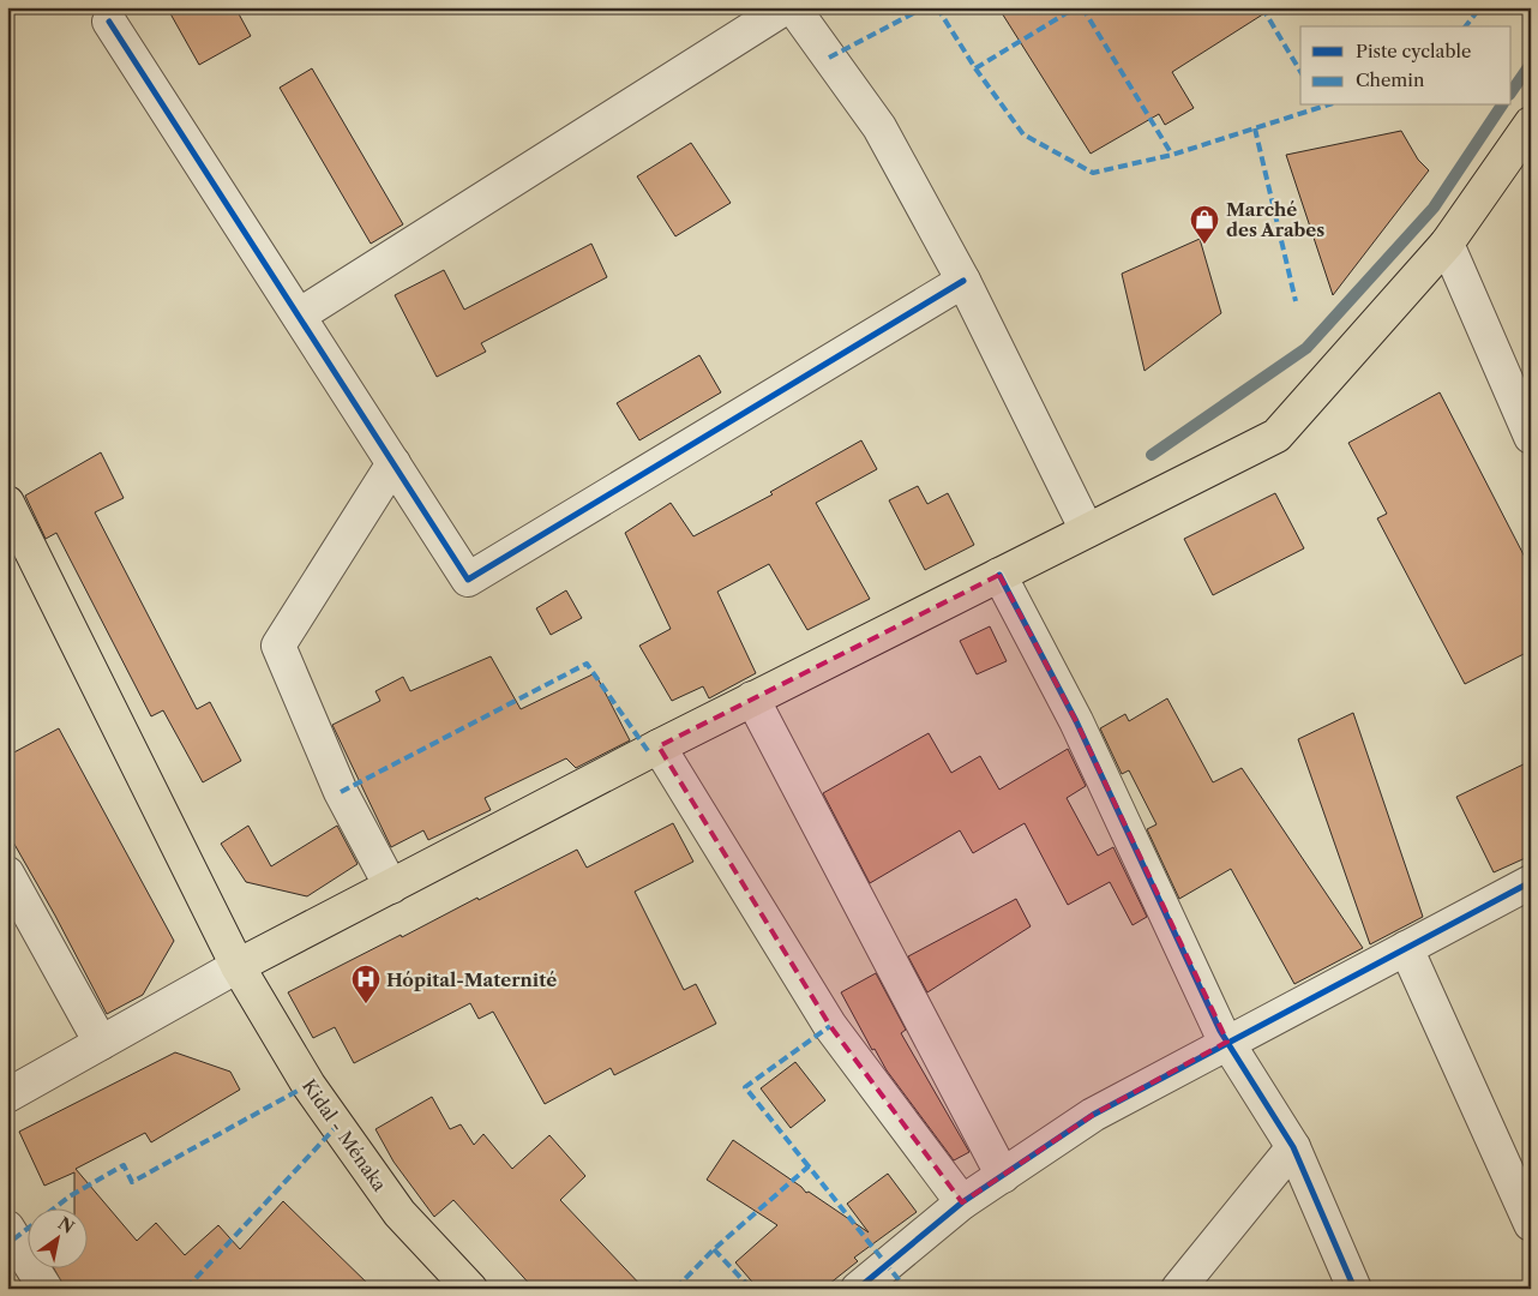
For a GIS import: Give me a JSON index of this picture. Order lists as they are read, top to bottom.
{
  "streets": {
    "main road": ["Kidal - Ménaka"]
  },
  "places": {
    "shop": ["Marché des Arabes"],
    "hospital": ["Hópital-Maternité"]
  },
  "legend": ["Piste cyclable", "Chemin"],
  "north": "top right"
}
